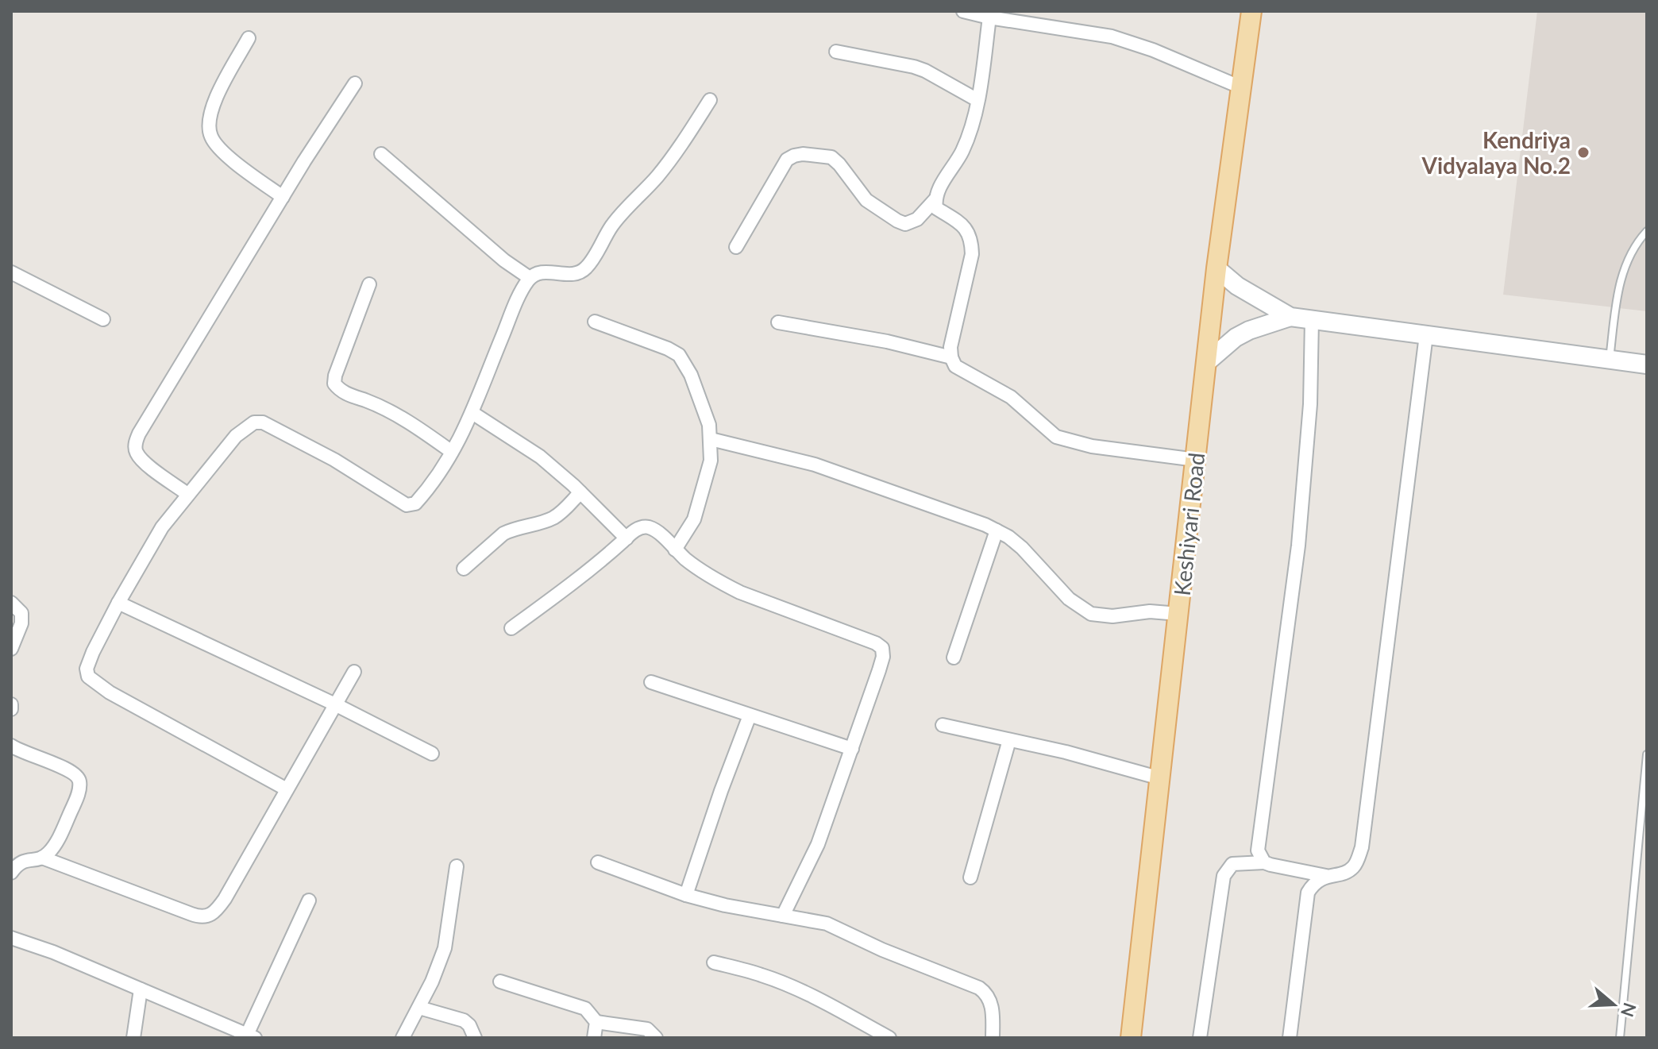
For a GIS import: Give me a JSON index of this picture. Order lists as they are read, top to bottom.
{
  "streets": {
    "main road": ["Keshiyari Road"]
  },
  "places": ["Kendriya Vidyalaya No.2"],
  "north": "right"
}
